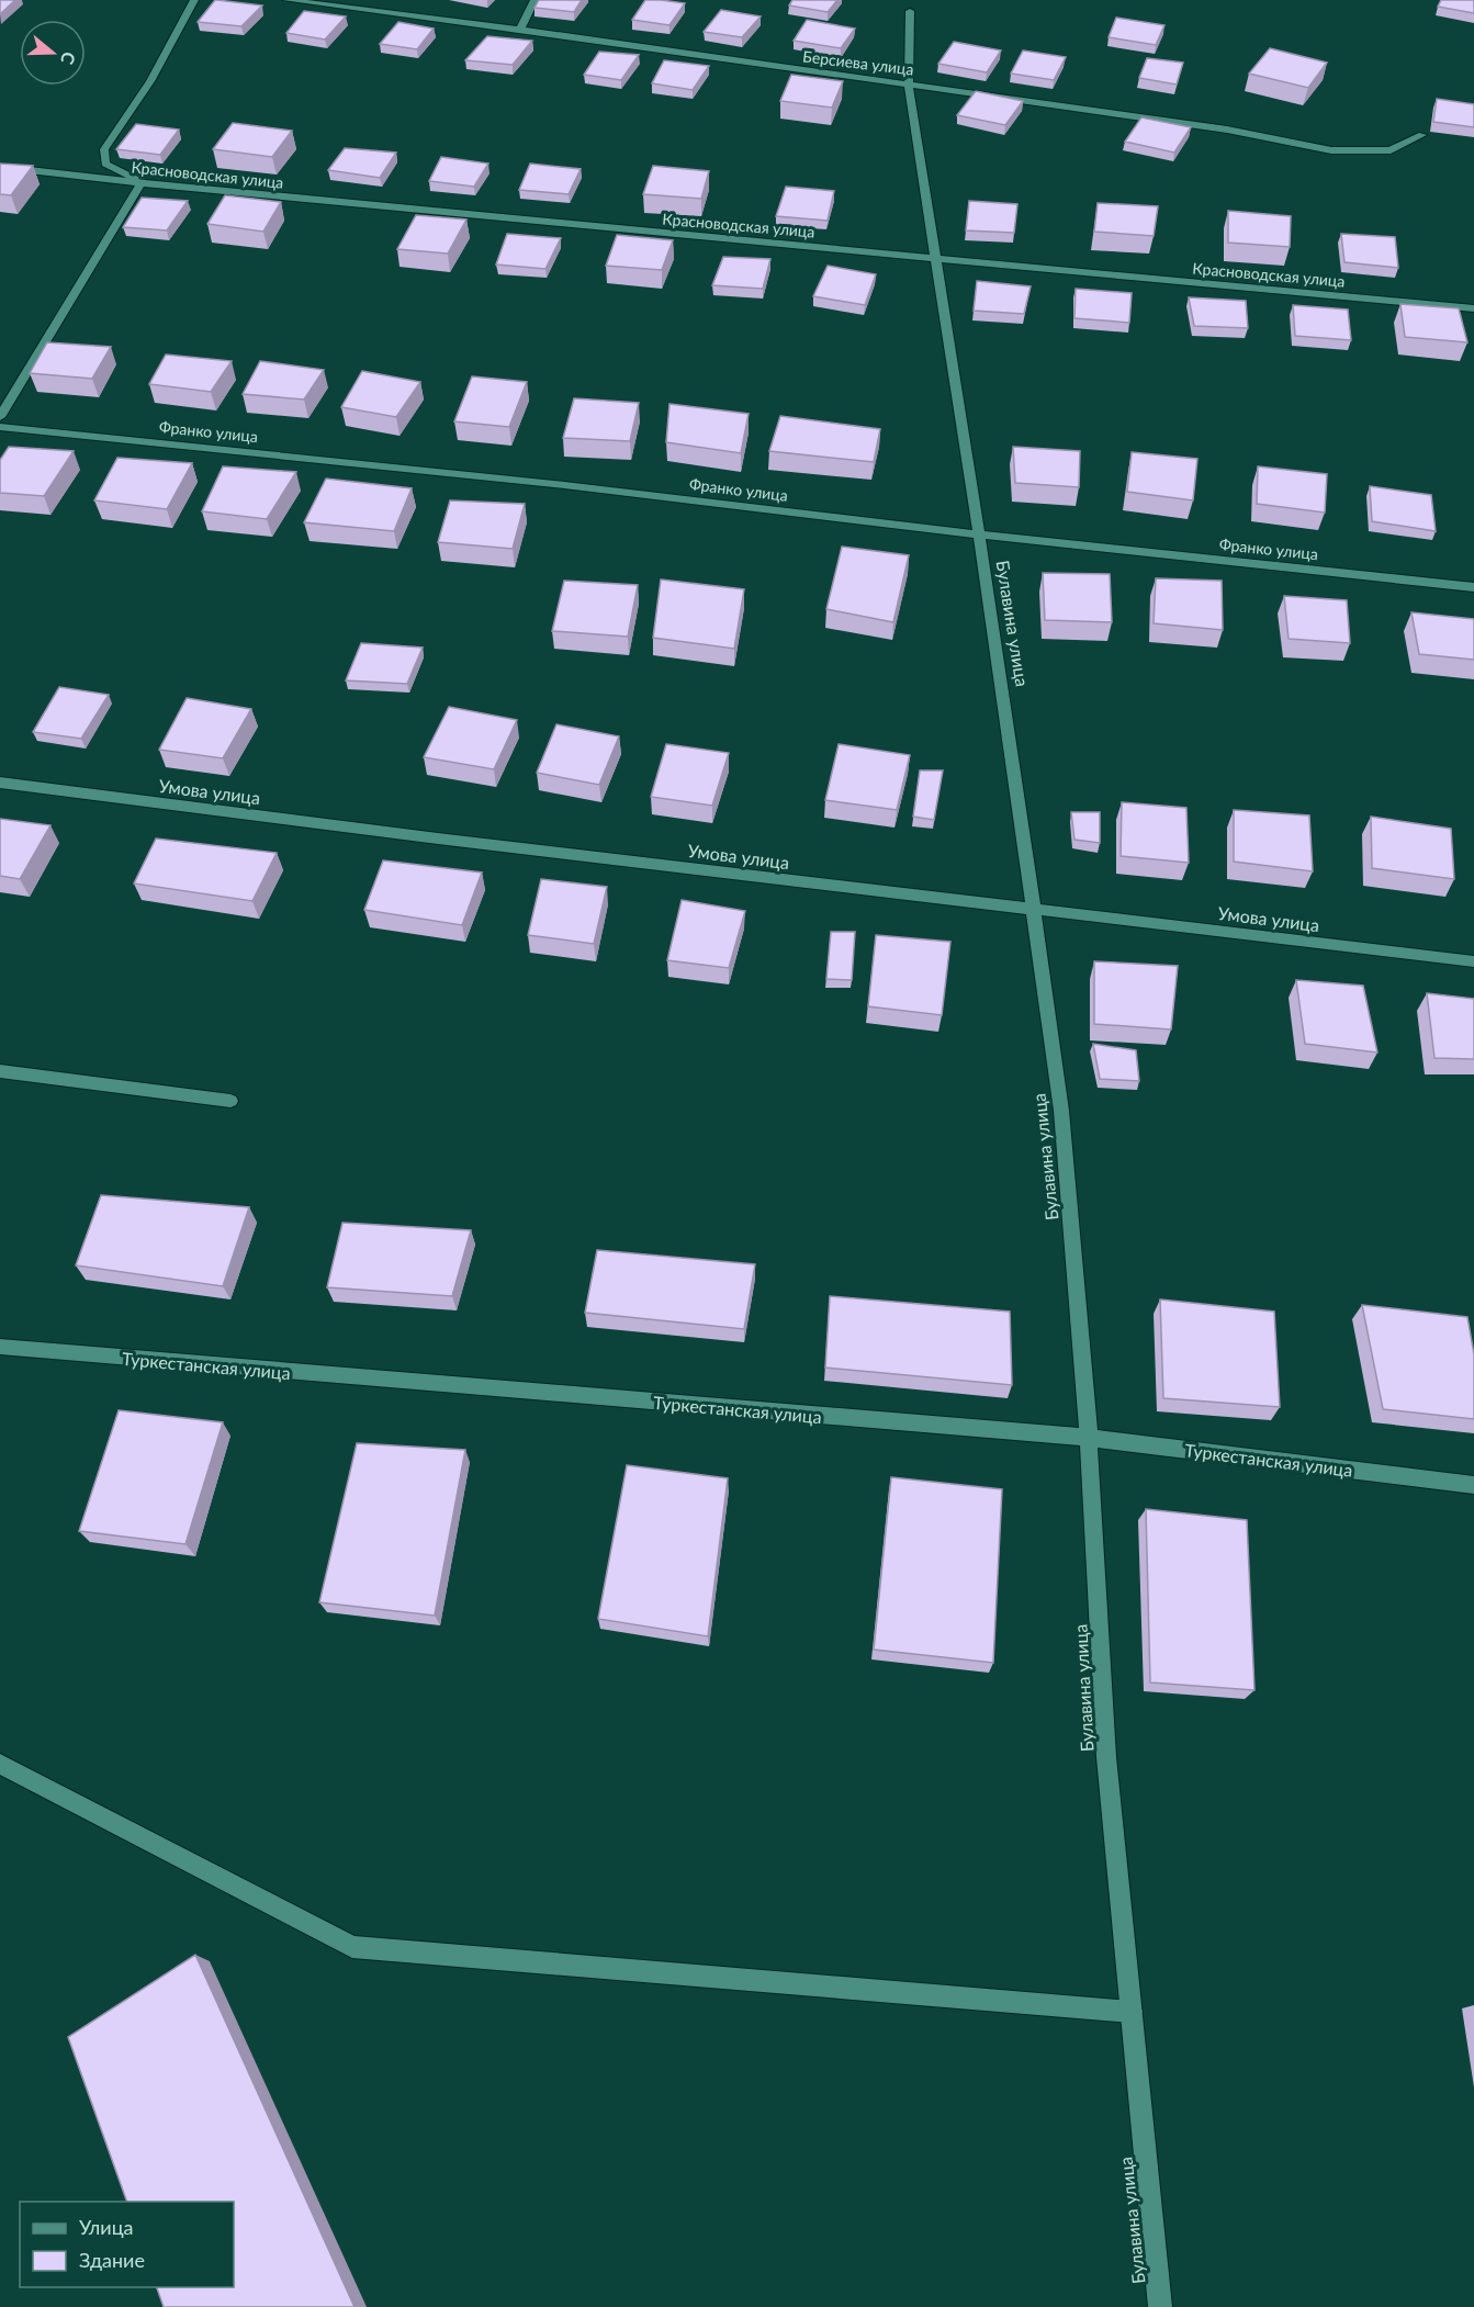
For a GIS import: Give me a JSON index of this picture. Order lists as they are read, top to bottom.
{
  "streets": {
    "street": [
      "Берсиева улица",
      "Красноводская улица",
      "Франко улица",
      "Булавина улица",
      "Умова улица",
      "Туркестанская улица"
    ]
  },
  "crossings": [
    ["Берсиева улица", "Булавина улица"],
    ["Красноводская улица", "Булавина улица"],
    ["Франко улица", "Булавина улица"],
    ["Булавина улица", "Умова улица"],
    ["Булавина улица", "Туркестанская улица"]
  ],
  "legend": ["Улица", "Здание"],
  "north": "right"
}
